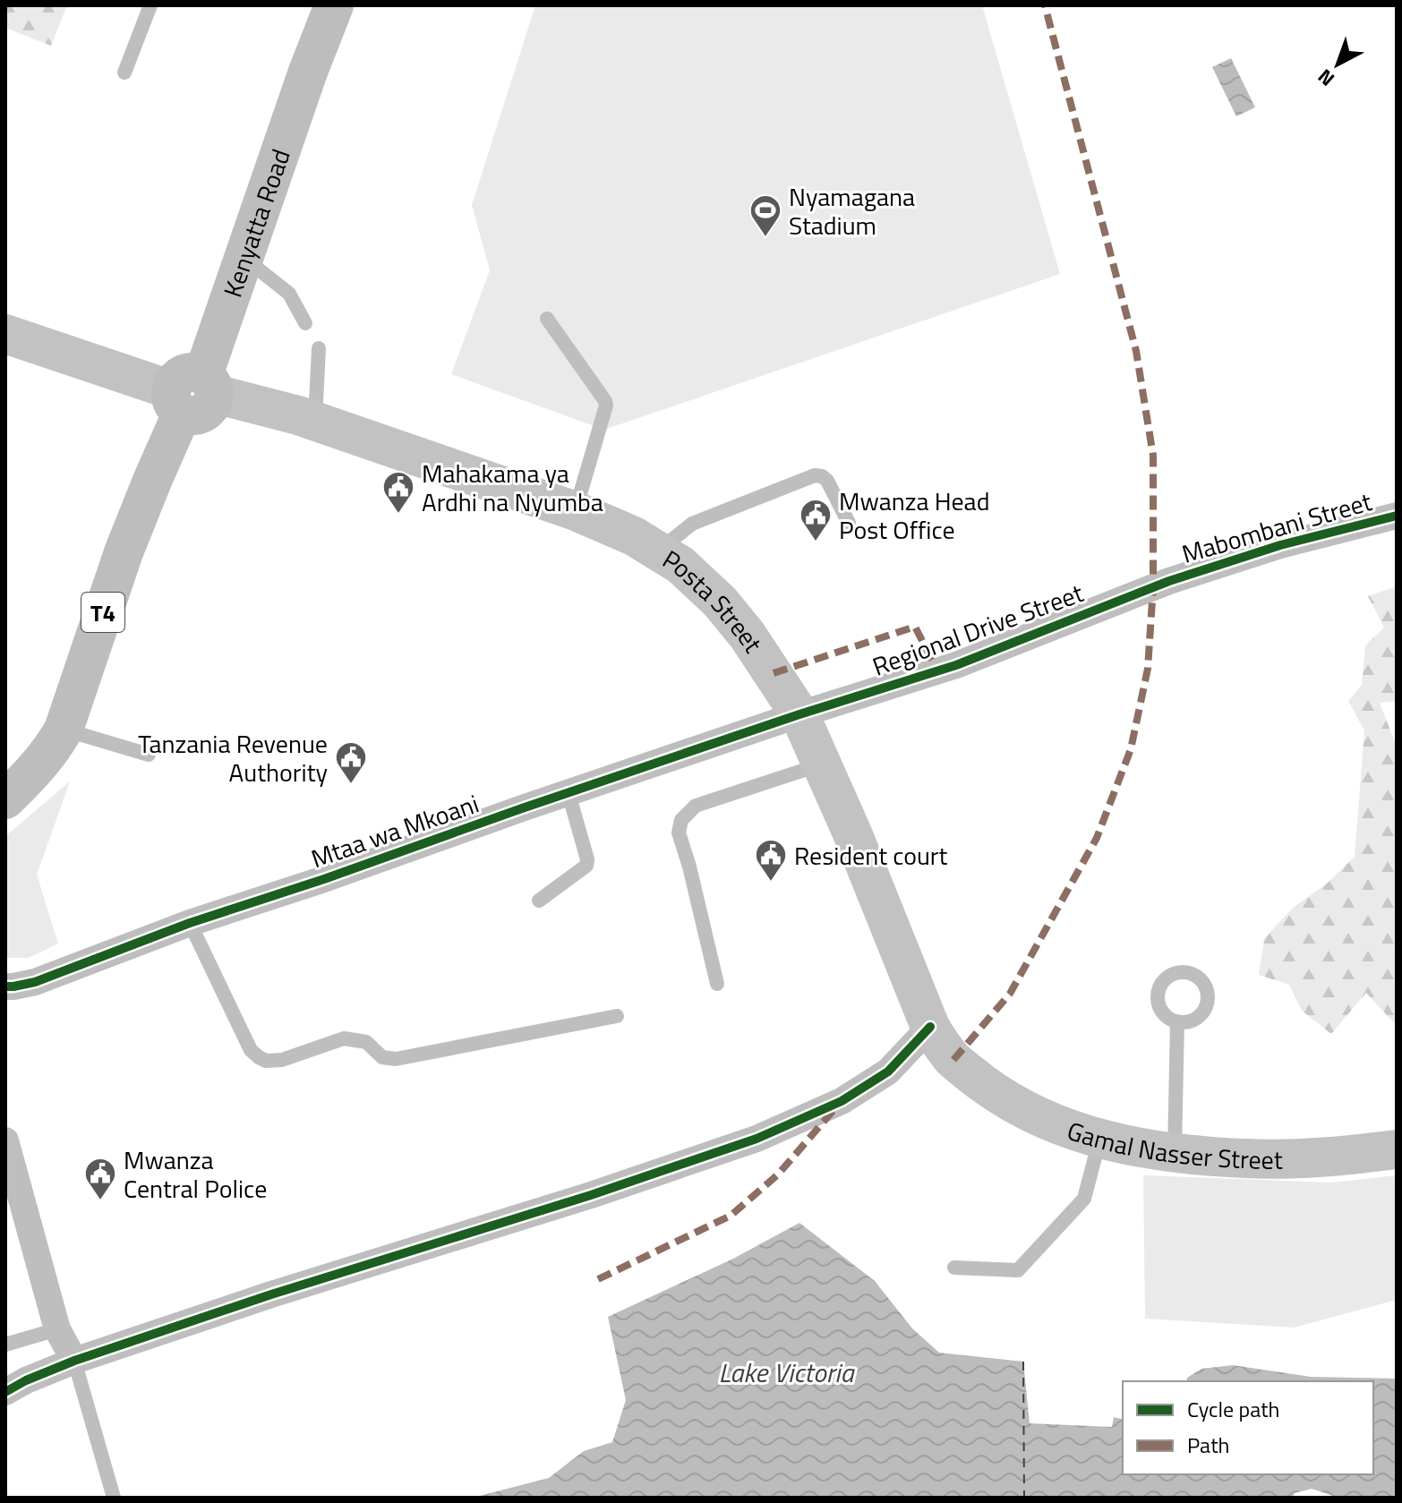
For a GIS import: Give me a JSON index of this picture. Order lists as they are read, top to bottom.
{
  "streets": {
    "highway": ["Kenyatta Road", "T4"],
    "main road": ["Posta Street", "Gamal Nasser Street"],
    "street": ["Mabombani Street", "Regional Drive Street", "Mtaa wa Mkoani"]
  },
  "crossings": [
    ["Kenyatta Road", "Posta Street"],
    ["Mabombani Street", "Regional Drive Street"],
    ["Posta Street", "Regional Drive Street"],
    ["Posta Street", "Mtaa wa Mkoani"],
    ["Posta Street", "Gamal Nasser Street"],
    ["Regional Drive Street", "Mtaa wa Mkoani"]
  ],
  "water": ["Lake Victoria"],
  "places": {
    "sports": ["Nyamagana Stadium"],
    "public building": [
      "Mahakama ya Ardhi na Nyumba",
      "Mwanza Head Post Office",
      "Tanzania Revenue Authority",
      "Resident court",
      "Mwanza Central Police"
    ]
  },
  "legend": ["Cycle path", "Path"],
  "north": "bottom left"
}
